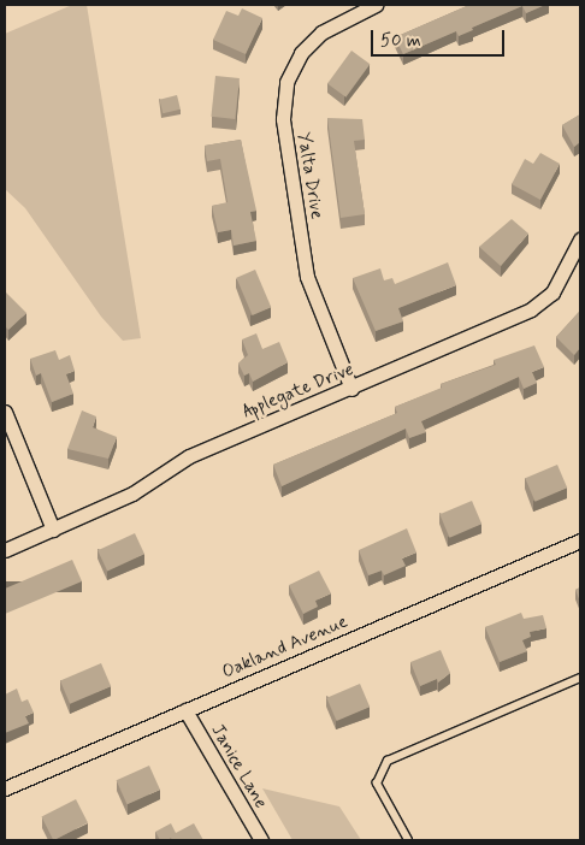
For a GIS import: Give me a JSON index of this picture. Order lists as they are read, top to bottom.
{
  "streets": {
    "street": [
      "Yalta Drive",
      "Applegate Drive",
      "Oakland Avenue",
      "Janice Lane"
    ]
  },
  "crossings": [
    ["Yalta Drive", "Applegate Drive"],
    ["Oakland Avenue", "Janice Lane"]
  ],
  "scale_bar": "50 m"
}
